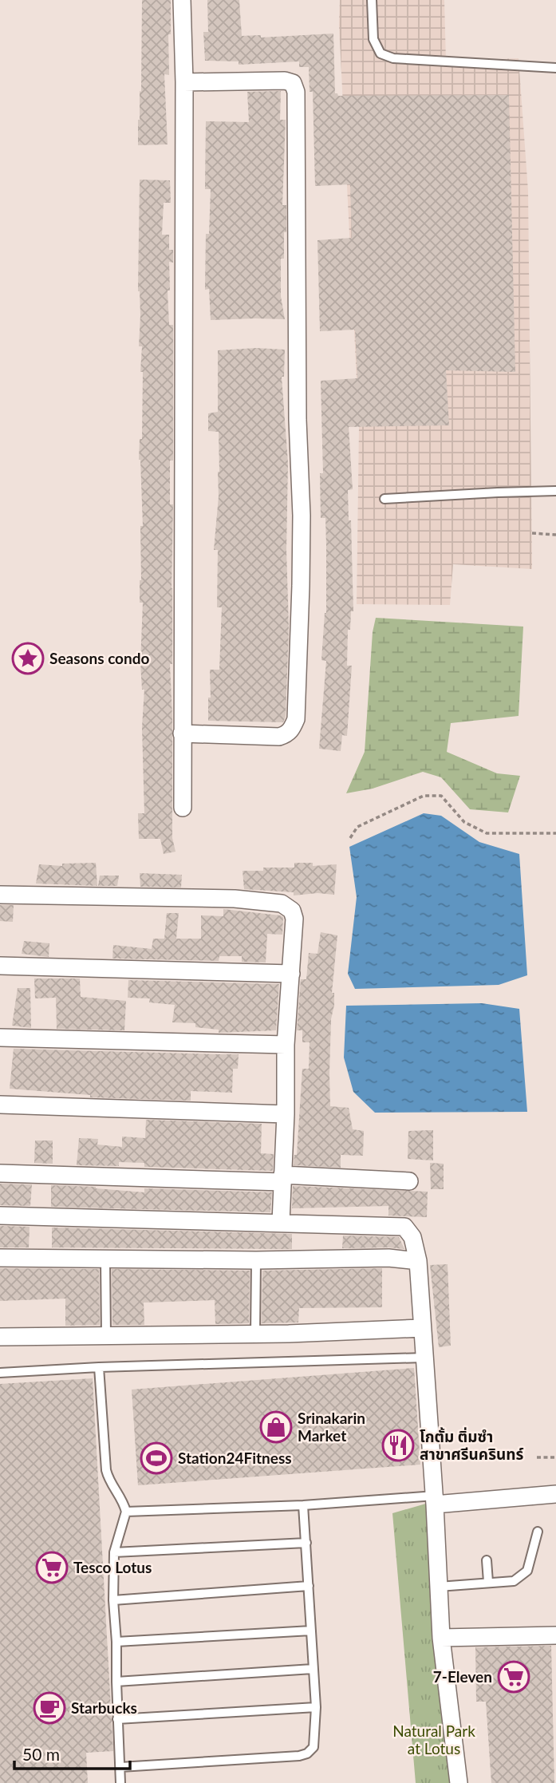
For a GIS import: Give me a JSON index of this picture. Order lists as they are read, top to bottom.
{
  "parks": ["Natural Park at Lotus"],
  "places": {
    "place": ["Seasons condo"],
    "shop": ["Srinakarin Market"],
    "restaurant": ["โกตั้ม ติ่มซำ สาขาศรีนครินทร์"],
    "sports": ["Station24Fitness"],
    "supermarket": ["Tesco Lotus", "7-Eleven"],
    "cafe": ["Starbucks"]
  },
  "scale_bar": "50 m"
}
